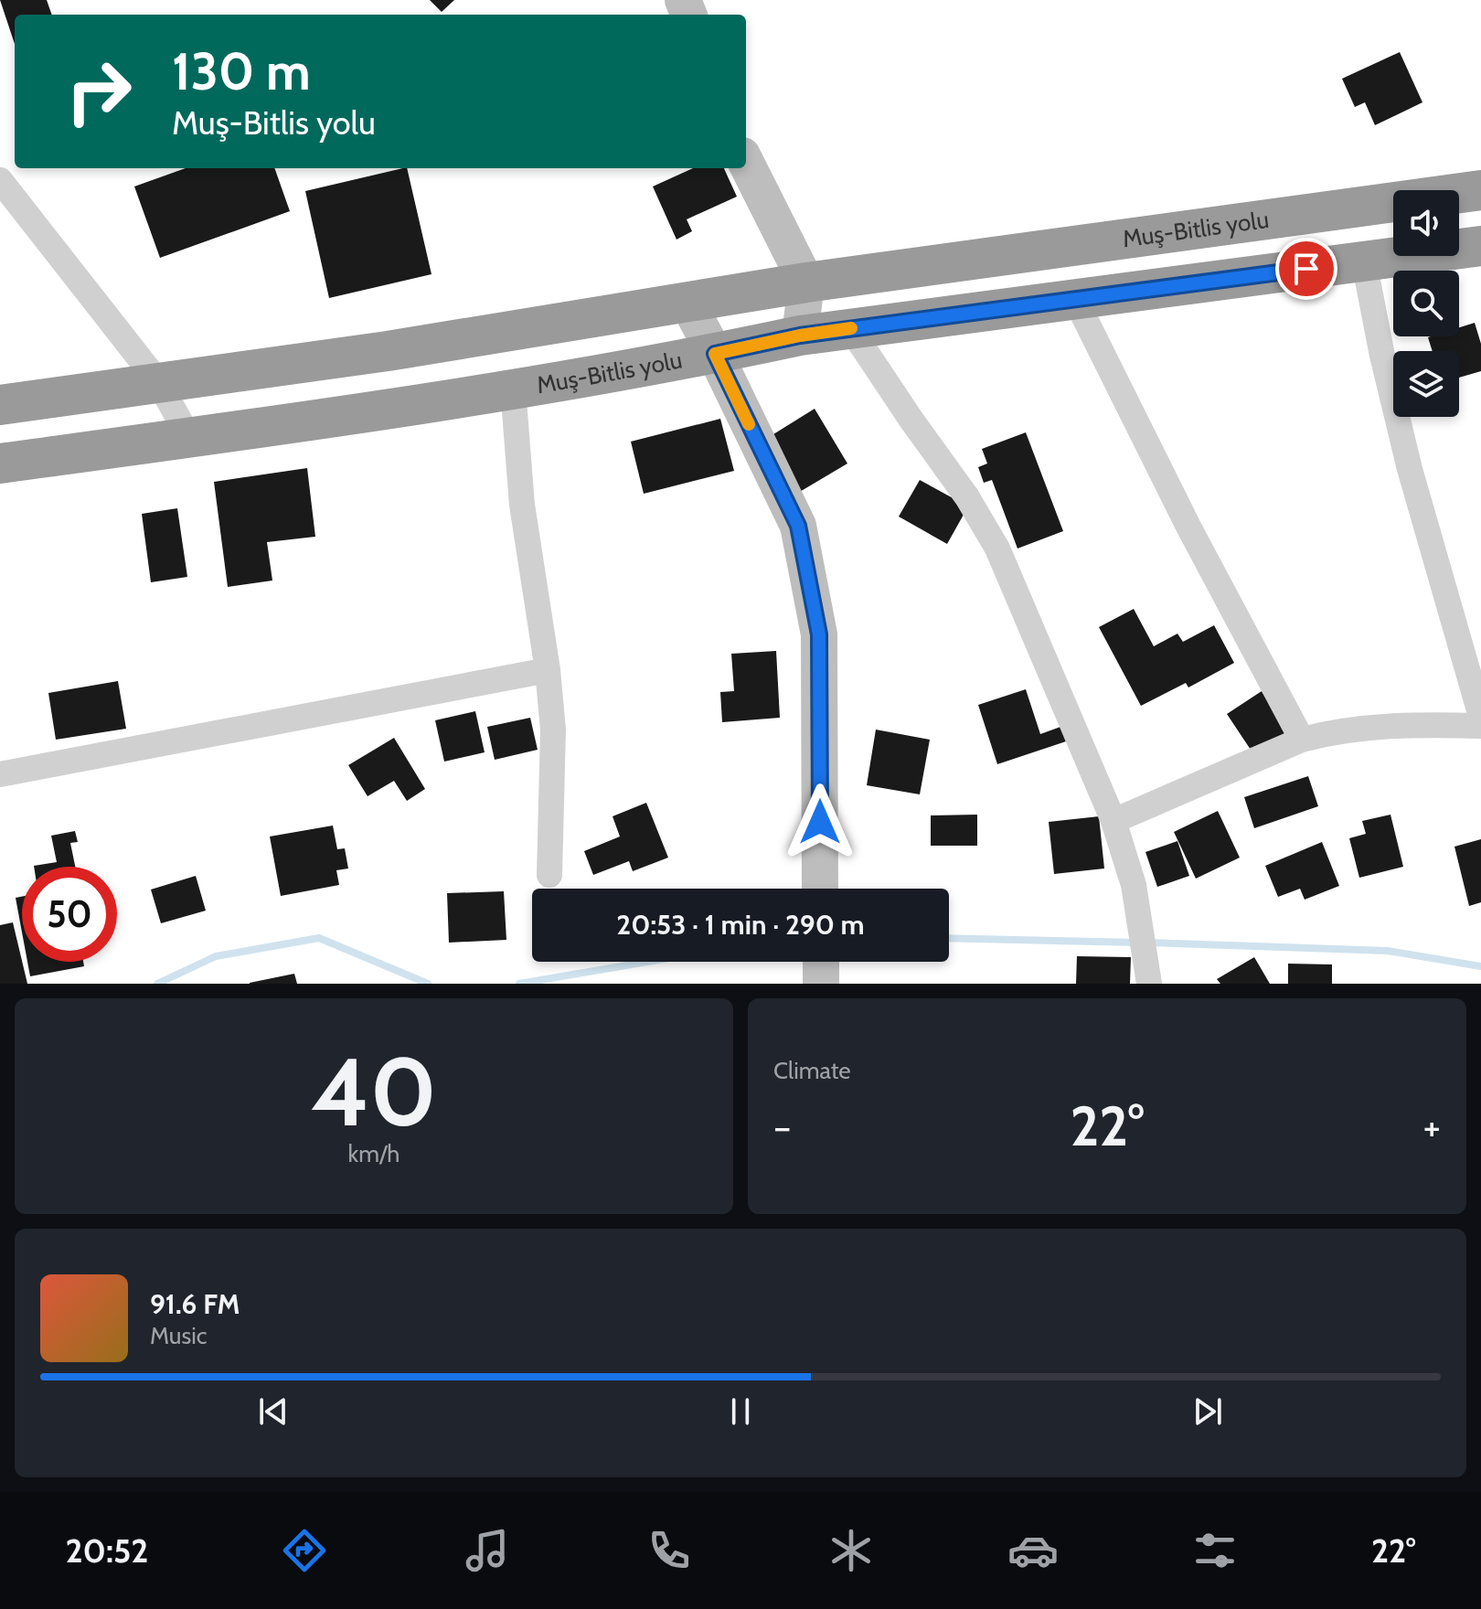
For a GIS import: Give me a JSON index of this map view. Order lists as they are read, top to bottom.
{
  "streets": {
    "highway": ["Muş-Bitlis yolu"]
  },
  "page": {
    "turn": ["130 m", "Muş-Bitlis yolu"],
    "limit": "50",
    "trip": "20:53 · 1 min · 290 m",
    "tile": [
      ["40", "km/h"],
      "Climate"
    ],
    "heat": ["−", "22°", "+"],
    "song": ["91.6 FM", "Music"],
    "tabs": ["20:52", "22°"]
  }
}
